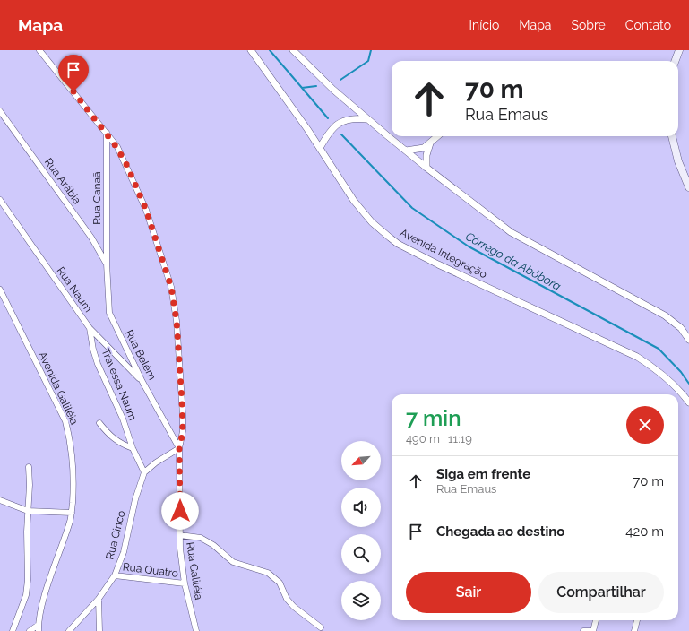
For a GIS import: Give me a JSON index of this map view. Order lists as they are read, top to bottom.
{
  "streets": {
    "street": [
      "Rua Arábia",
      "Rua Canaã",
      "Avenida Integração",
      "Rua Naum",
      "Rua Belém",
      "Travessa Naum",
      "Avenida Galiléia",
      "Rua Cinco",
      "Rua Quatro",
      "Rua Galiléia"
    ]
  },
  "crossings": [
    ["Rua Arábia", "Rua Canaã"],
    ["Rua Arábia", "Rua Belém"],
    ["Rua Canaã", "Rua Belém"],
    ["Rua Canaã", "Rua Galiléia"],
    ["Rua Naum", "Rua Belém"],
    ["Rua Naum", "Travessa Naum"],
    ["Rua Belém", "Rua Galiléia"],
    ["Travessa Naum", "Rua Cinco"],
    ["Rua Cinco", "Rua Quatro"],
    ["Rua Quatro", "Rua Galiléia"]
  ],
  "water": ["Córrego da Abóbora"],
  "north": "bottom left",
  "page": {
    "header": "Mapa",
    "nav": [
      "Início",
      "Mapa",
      "Sobre",
      "Contato"
    ],
    "turn": ["70 m", "Rua Emaus"],
    "heading": ["7 min", "490 m · 11:19"],
    "list": [
      {
        "name": "Siga em frente",
        "note": "Rua Emaus",
        "value": "70 m"
      },
      {
        "name": "Chegada ao destino",
        "value": "420 m"
      }
    ],
    "buttons": ["Sair", "Compartilhar"]
  }
}
